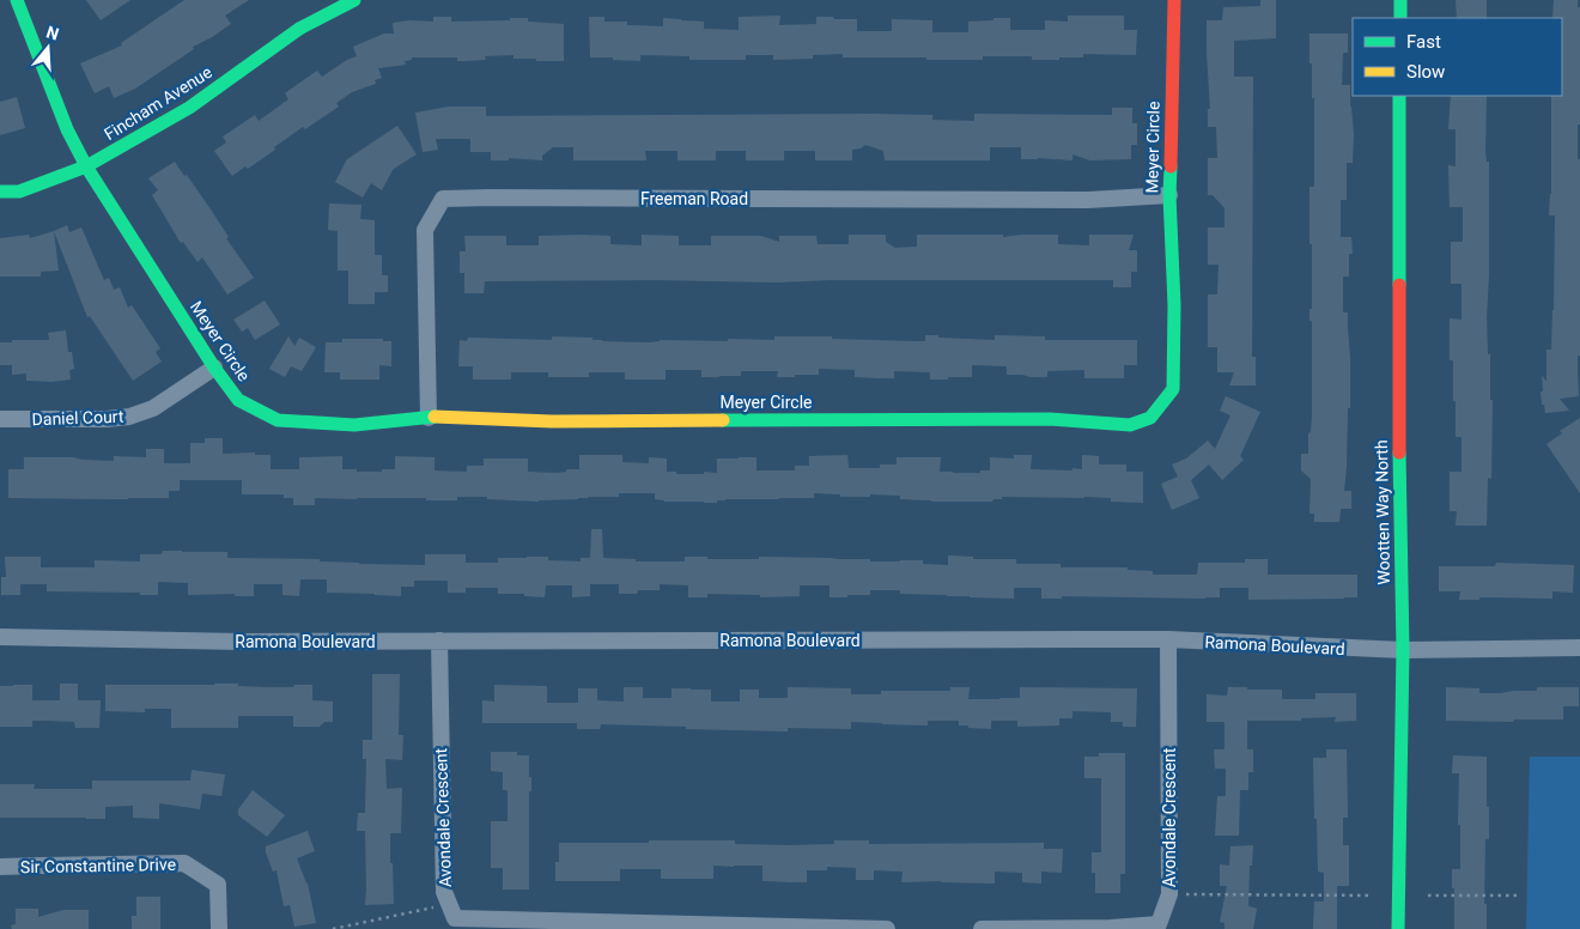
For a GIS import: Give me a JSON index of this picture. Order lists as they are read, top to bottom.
{
  "streets": {
    "street": [
      "Fincham Avenue",
      "Meyer Circle",
      "Freeman Road",
      "Daniel Court",
      "Wootten Way North",
      "Ramona Boulevard",
      "Avondale Crescent",
      "Sir Constantine Drive"
    ]
  },
  "crossings": [
    ["Fincham Avenue", "Meyer Circle"],
    ["Meyer Circle", "Freeman Road"],
    ["Meyer Circle", "Daniel Court"],
    ["Wootten Way North", "Ramona Boulevard"],
    ["Ramona Boulevard", "Avondale Crescent"]
  ],
  "legend": ["Fast", "Slow"],
  "north": "top"
}
